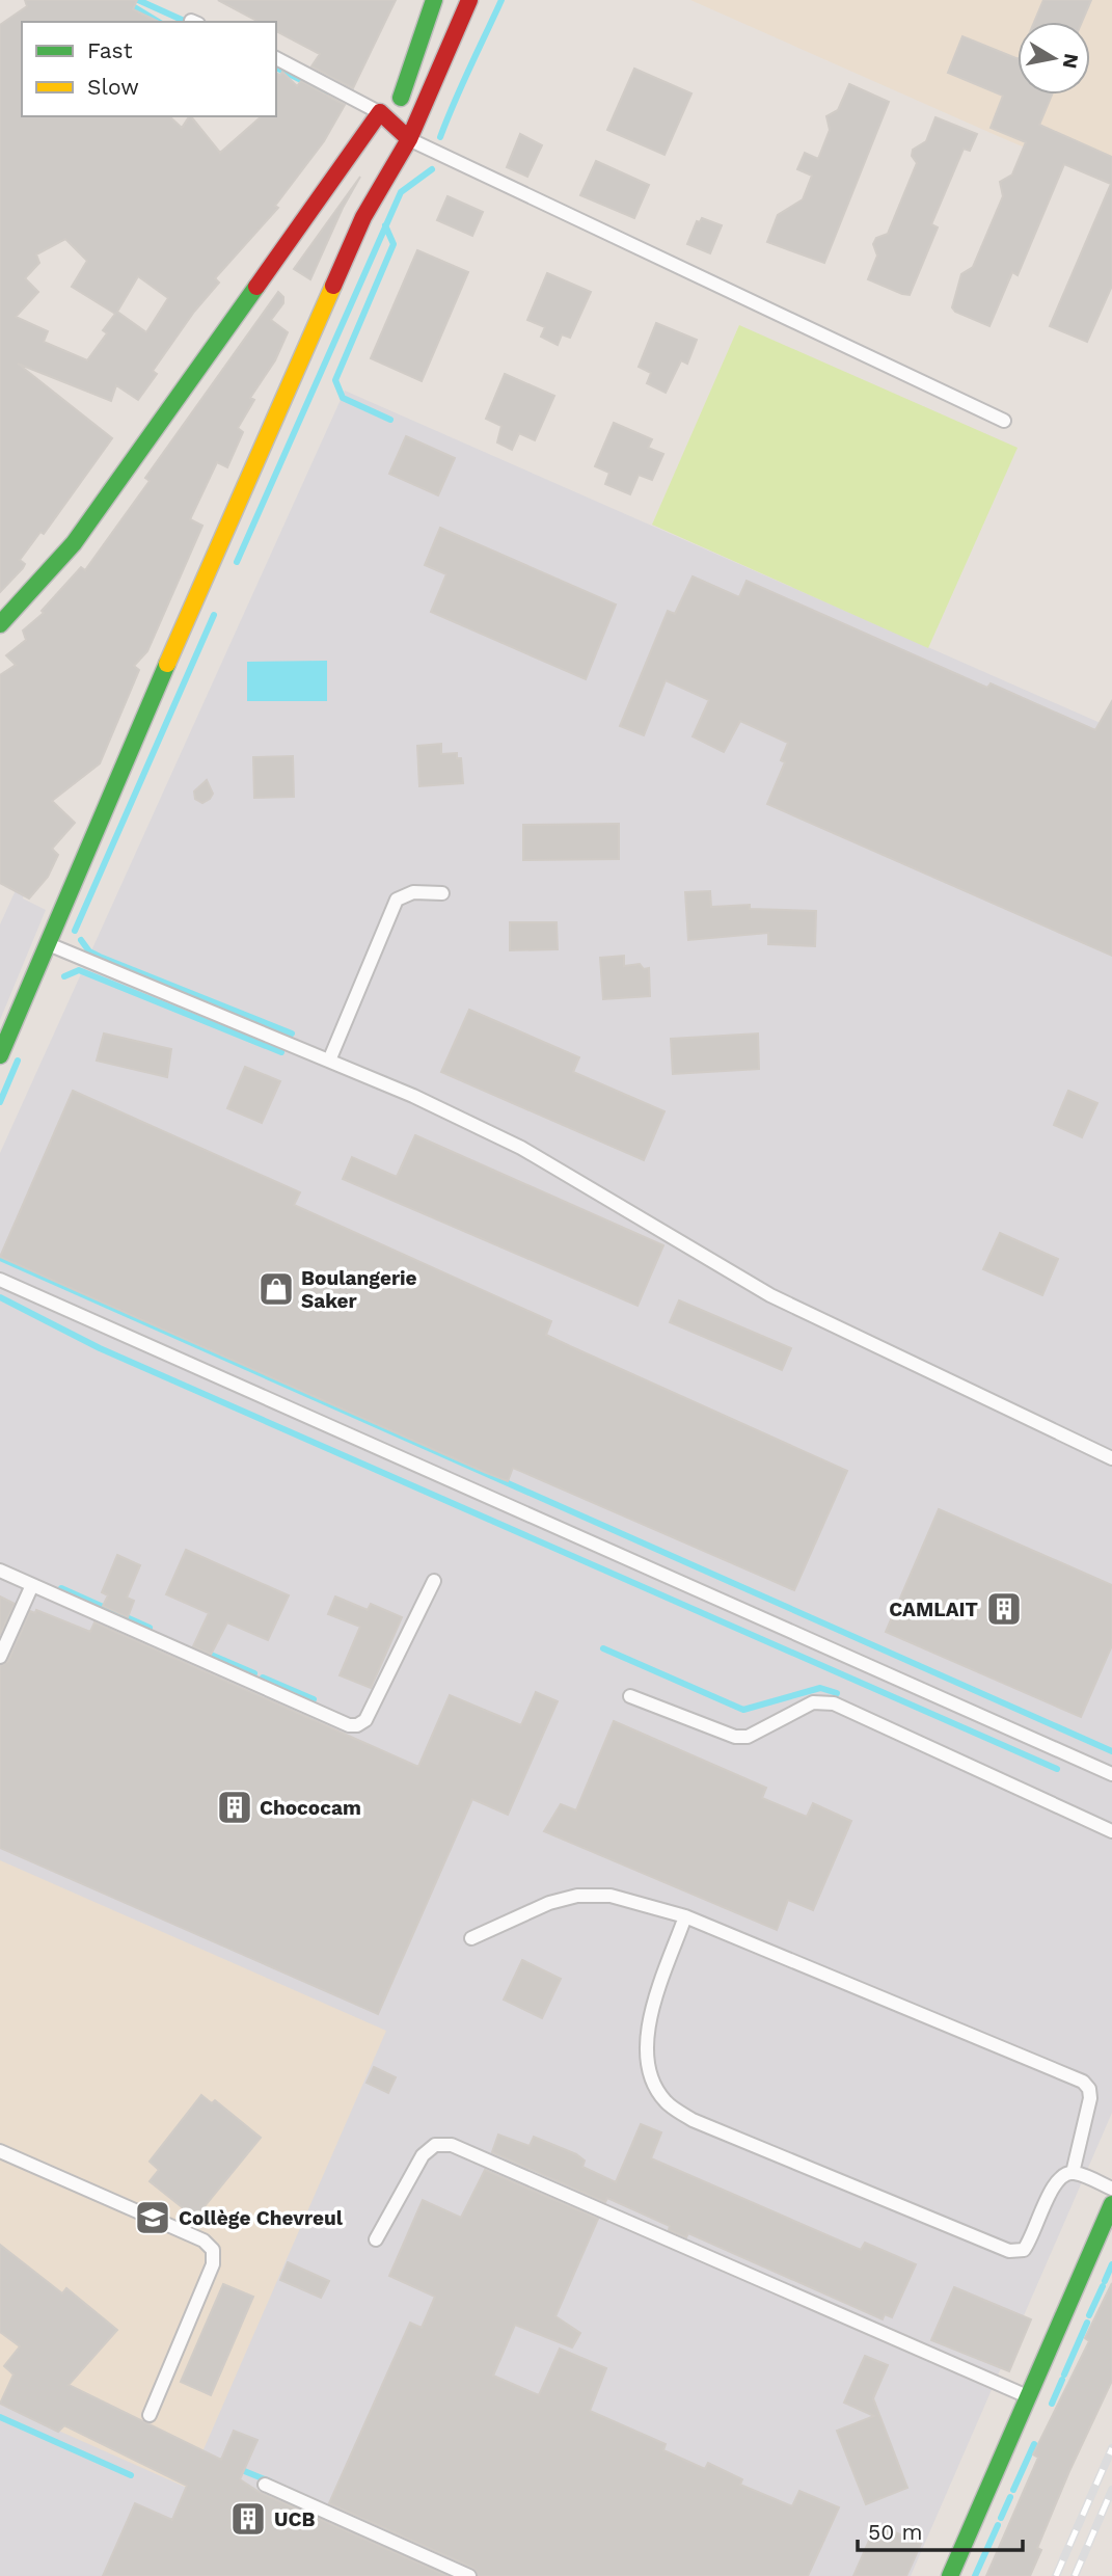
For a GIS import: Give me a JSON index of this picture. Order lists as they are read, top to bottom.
{
  "places": {
    "shop": ["Boulangerie Saker"],
    "building": ["CAMLAIT", "Chococam", "UCB"],
    "school or university": ["Collège Chevreul"]
  },
  "legend": ["Fast", "Slow"],
  "scale_bar": "50 m",
  "north": "right"
}
